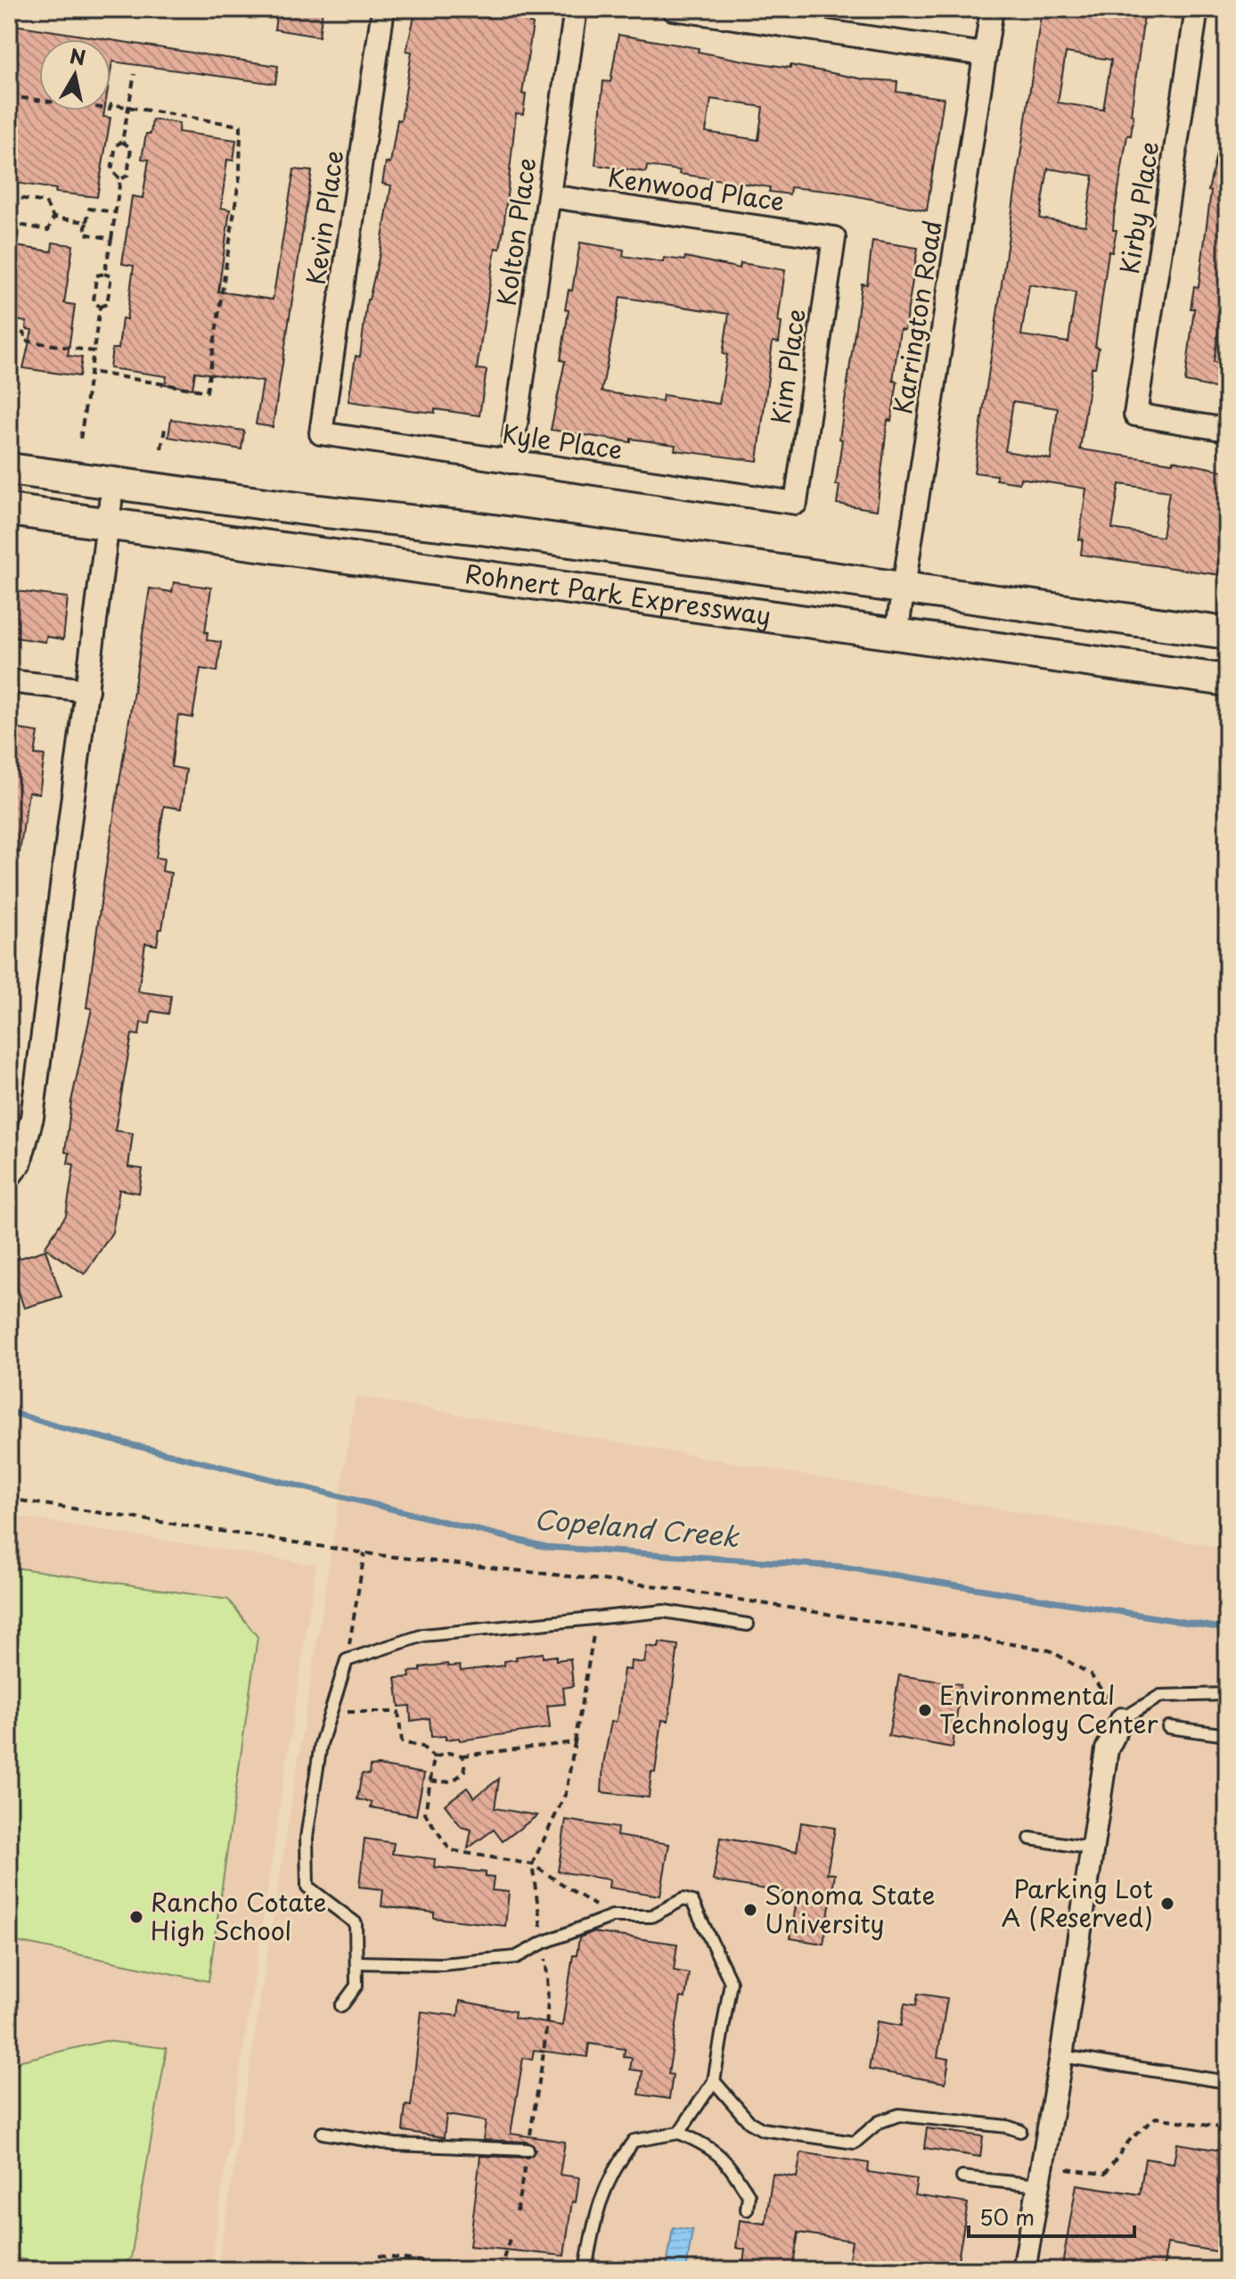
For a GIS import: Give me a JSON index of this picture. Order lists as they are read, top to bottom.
{
  "streets": {
    "main road": ["Rohnert Park Expressway"],
    "street": [
      "Kenwood Place",
      "Kirby Place",
      "Kevin Place",
      "Kolton Place",
      "Karrington Road",
      "Kim Place",
      "Kyle Place"
    ]
  },
  "crossings": [
    ["Kenwood Place", "Kolton Place"],
    ["Kenwood Place", "Kim Place"],
    ["Kevin Place", "Kyle Place"],
    ["Kolton Place", "Kyle Place"],
    ["Karrington Road", "Rohnert Park Expressway"],
    ["Kim Place", "Kyle Place"]
  ],
  "water": ["Copeland Creek"],
  "places": [
    "Environmental Technology Center",
    "Parking Lot A (Reserved)",
    "Sonoma State University",
    "Rancho Cotate High School"
  ],
  "scale_bar": "50 m",
  "north": "top"
}
